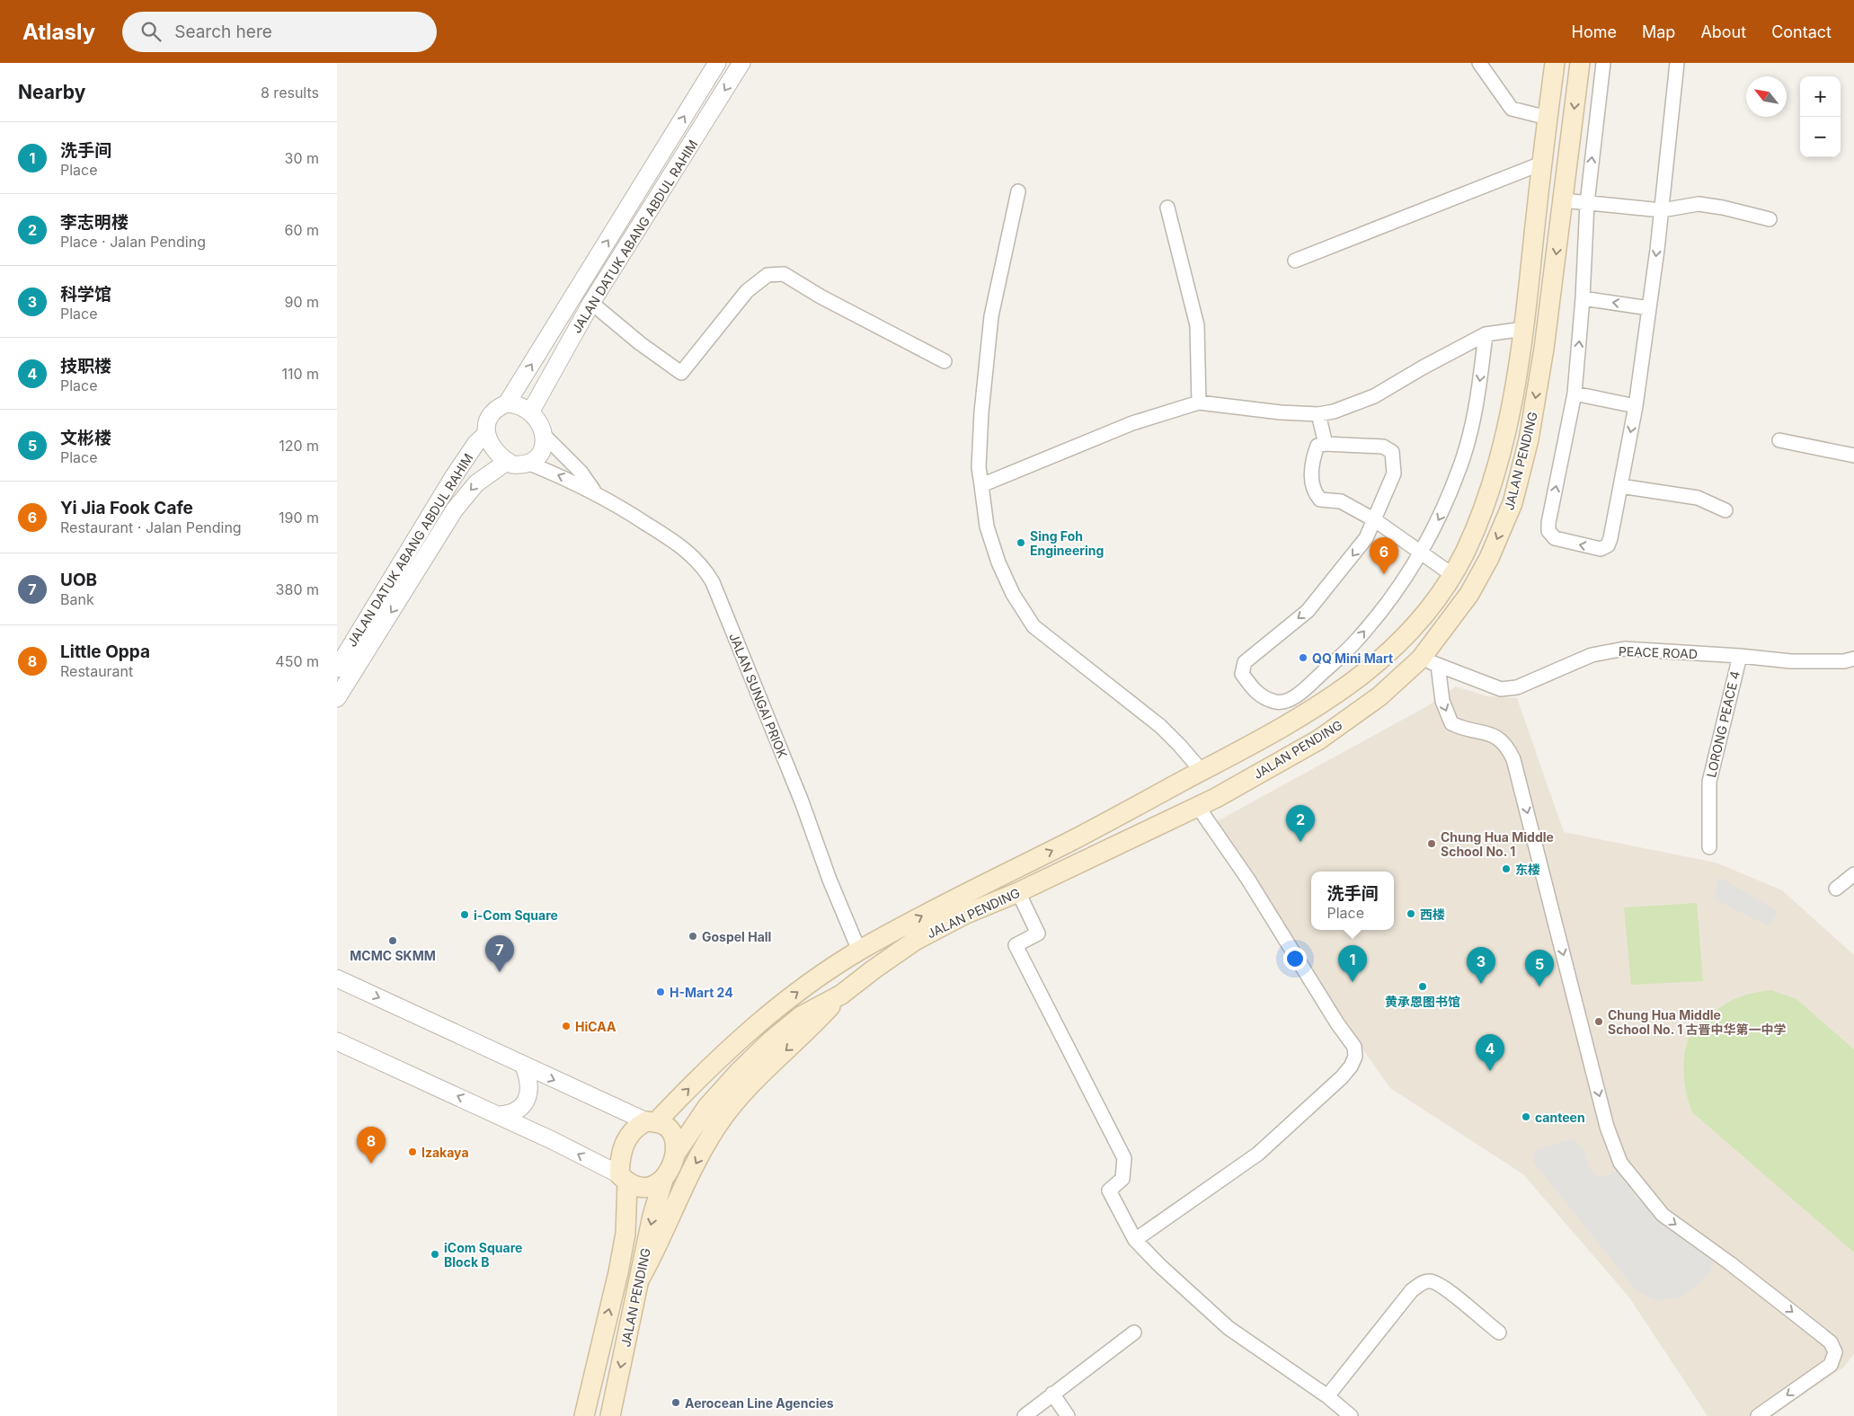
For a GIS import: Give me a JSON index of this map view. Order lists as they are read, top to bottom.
{
  "streets": {
    "main road": ["JALAN PENDING"],
    "street": [
      "JALAN DATUK ABANG ABDUL RAHIM",
      "PEACE ROAD",
      "JALAN SUNGAI PRIOK",
      "LORONG PEACE 4"
    ]
  },
  "crossings": [
    ["JALAN DATUK ABANG ABDUL RAHIM", "JALAN SUNGAI PRIOK"],
    ["JALAN PENDING", "PEACE ROAD"],
    ["JALAN PENDING", "JALAN SUNGAI PRIOK"],
    ["PEACE ROAD", "LORONG PEACE 4"]
  ],
  "places": [
    "Sing Foh Engineering",
    "QQ Mini Mart",
    "Chung Hua Middle School No. 1",
    "东楼",
    "西楼",
    "i-Com Square",
    "Gospel Hall",
    "MCMC SKMM",
    "黄承恩图书馆",
    "H-Mart 24",
    "Chung Hua Middle School No. 1 古晋中华第一中学",
    "HiCAA",
    "canteen",
    "Izakaya",
    "iCom Square Block B",
    "Aerocean Line Agencies"
  ],
  "north": "top left",
  "page": {
    "header": "Atlasly",
    "search": "Search here",
    "nav": [
      "Home",
      "Map",
      "About",
      "Contact"
    ],
    "heading": ["Nearby", "8 results"],
    "map_buttons": ["+", "−"],
    "list": [
      {
        "mark": "1",
        "name": "洗手间",
        "note": "Place",
        "value": "30 m"
      },
      {
        "mark": "2",
        "name": "李志明楼",
        "note": "Place · Jalan Pending",
        "value": "60 m"
      },
      {
        "mark": "3",
        "name": "科学馆",
        "note": "Place",
        "value": "90 m"
      },
      {
        "mark": "4",
        "name": "技职楼",
        "note": "Place",
        "value": "110 m"
      },
      {
        "mark": "5",
        "name": "文彬楼",
        "note": "Place",
        "value": "120 m"
      },
      {
        "mark": "6",
        "name": "Yi Jia Fook Cafe",
        "note": "Restaurant · Jalan Pending",
        "value": "190 m"
      },
      {
        "mark": "7",
        "name": "UOB",
        "note": "Bank",
        "value": "380 m"
      },
      {
        "mark": "8",
        "name": "Little Oppa",
        "note": "Restaurant",
        "value": "450 m"
      }
    ],
    "pins": [
      "6",
      "2",
      "7",
      "1",
      "3",
      "5",
      "4",
      "8"
    ],
    "popup": ["洗手间", "Place"]
  }
}
